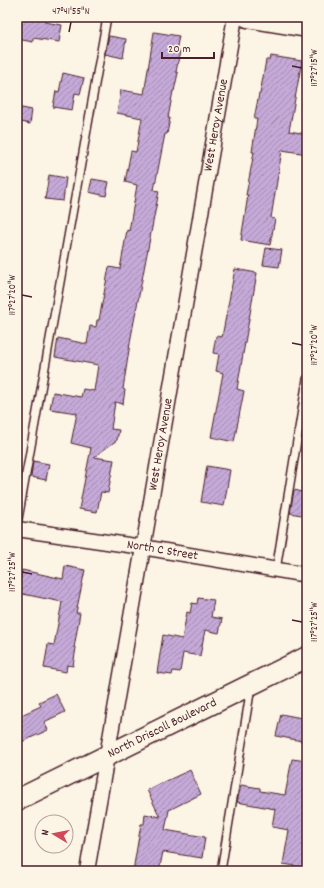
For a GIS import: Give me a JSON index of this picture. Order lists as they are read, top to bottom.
{
  "streets": {
    "main road": ["North Driscoll Boulevard"],
    "street": ["West Heroy Avenue", "North C Street"]
  },
  "crossings": [
    ["West Heroy Avenue", "North C Street"],
    ["West Heroy Avenue", "North Driscoll Boulevard"]
  ],
  "scale_bar": "20 m",
  "north": "left",
  "coordinates": [
    "47°41'55\"N",
    "117°27'15\"W",
    "117°27'20\"W",
    "117°27'25\"W"
  ]
}
